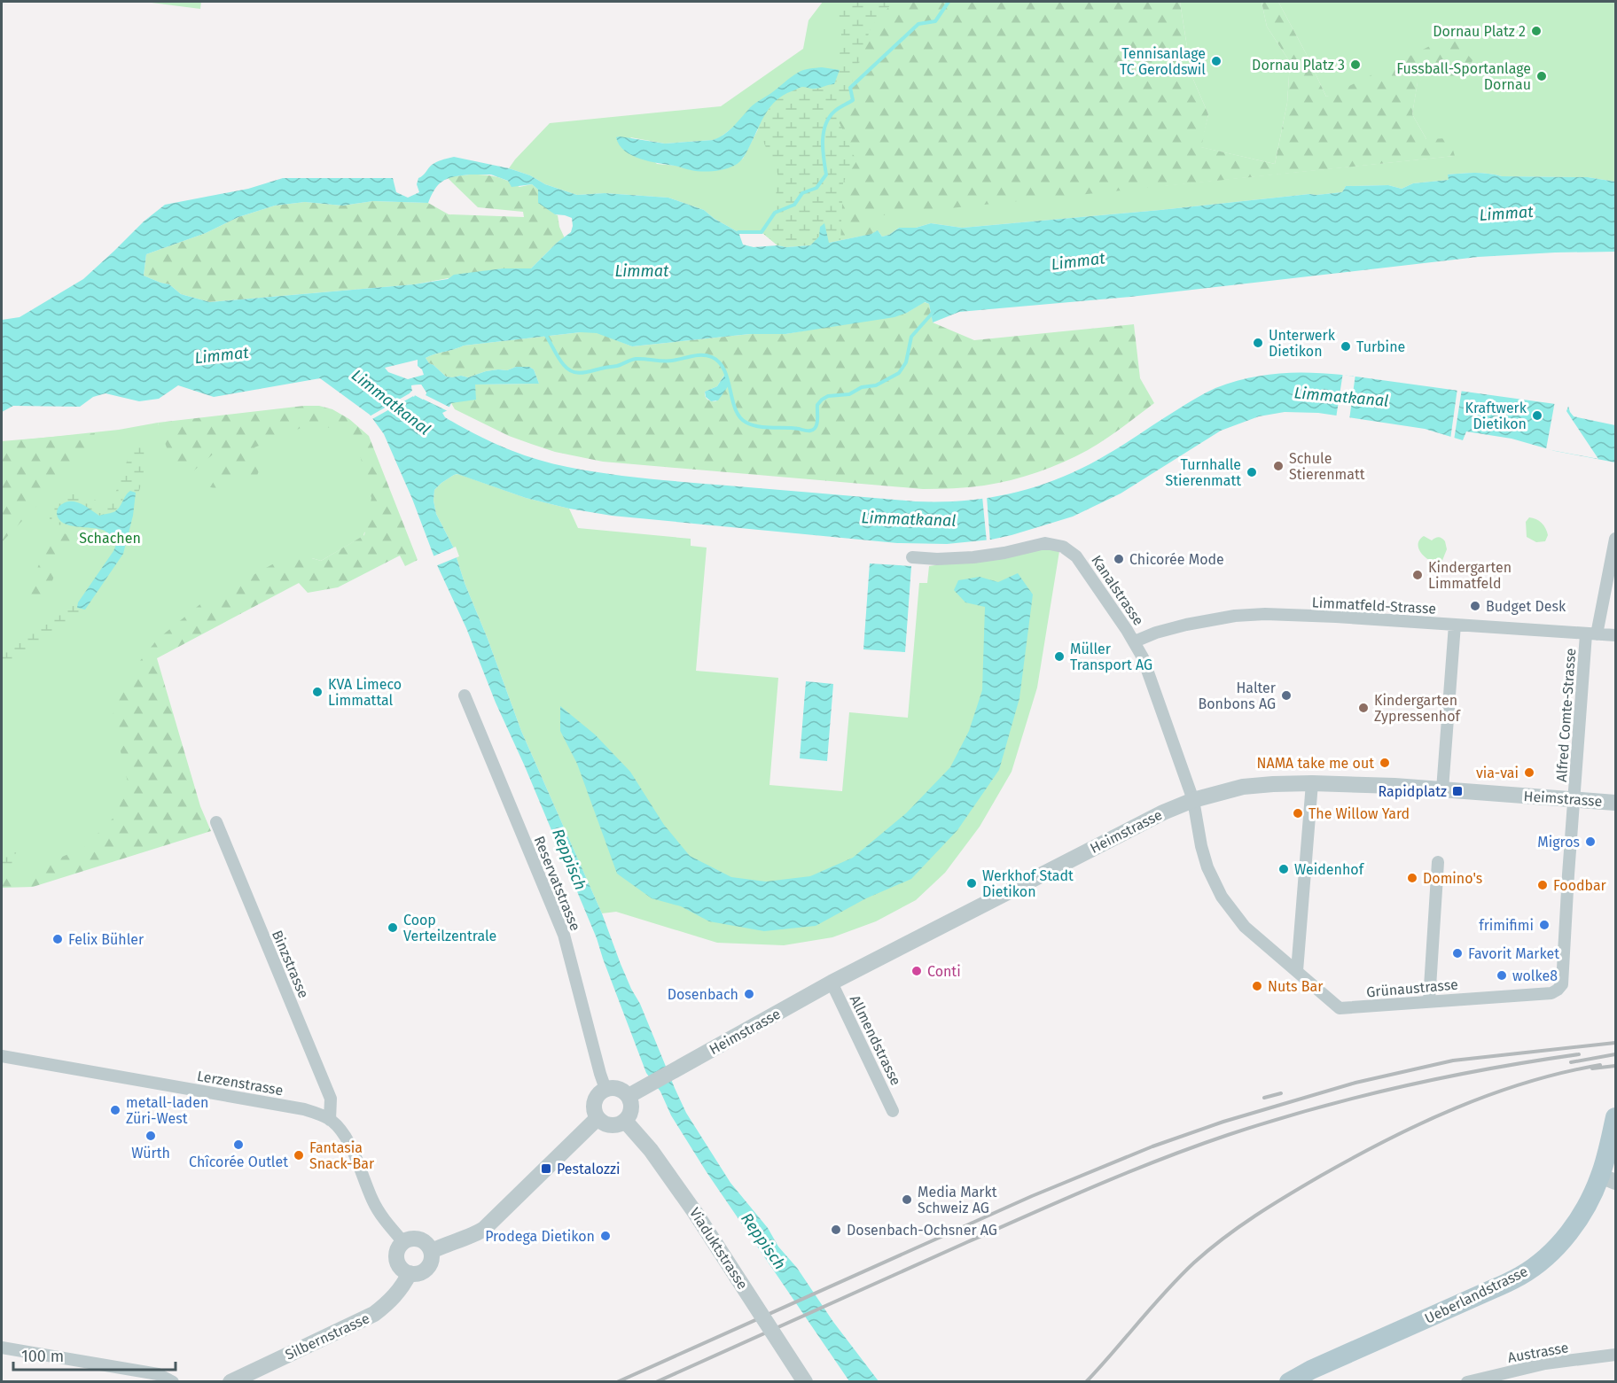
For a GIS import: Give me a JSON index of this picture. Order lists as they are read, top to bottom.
{
  "streets": {
    "main road": ["Ueberlandstrasse"],
    "street": [
      "Kanalstrasse",
      "Limmatfeld-Strasse",
      "Alfred Comte-Strasse",
      "Heimstrasse",
      "Reservatstrasse",
      "Binzstrasse",
      "Grünaustrasse",
      "Allmendstrasse",
      "Lerzenstrasse",
      "Viaduktstrasse",
      "Silbernstrasse",
      "Austrasse"
    ]
  },
  "crossings": [
    ["Kanalstrasse", "Limmatfeld-Strasse"],
    ["Kanalstrasse", "Heimstrasse"],
    ["Kanalstrasse", "Grünaustrasse"],
    ["Limmatfeld-Strasse", "Alfred Comte-Strasse"],
    ["Alfred Comte-Strasse", "Heimstrasse"],
    ["Alfred Comte-Strasse", "Grünaustrasse"],
    ["Heimstrasse", "Reservatstrasse"],
    ["Heimstrasse", "Grünaustrasse"],
    ["Heimstrasse", "Allmendstrasse"],
    ["Heimstrasse", "Viaduktstrasse"],
    ["Reservatstrasse", "Viaduktstrasse"],
    ["Binzstrasse", "Lerzenstrasse"],
    ["Lerzenstrasse", "Silbernstrasse"]
  ],
  "water": ["Limmat", "Limmatkanal", "Reppisch"],
  "parks": ["Schachen"],
  "places": {
    "other": [
      "Dornau Platz 2",
      "Tennisanlage TC Geroldswil",
      "Dornau Platz 3",
      "Fussball-Sportanlage Dornau",
      "Unterwerk Dietikon",
      "Turbine",
      "Kraftwerk Dietikon",
      "Schule Stierenmatt",
      "Turnhalle Stierenmatt",
      "Chicorée Mode",
      "Kindergarten Limmatfeld",
      "Budget Desk",
      "Müller Transport AG",
      "KVA Limeco Limmattal",
      "Halter Bonbons AG",
      "Kindergarten Zypressenhof",
      "NAMA take me out",
      "via-vai",
      "The Willow Yard",
      "Migros",
      "Weidenhof",
      "Domino's",
      "Werkhof Stadt Dietikon",
      "Foodbar",
      "frimifimi",
      "Coop Verteilzentrale",
      "Felix Bühler",
      "Favorit Market",
      "Conti",
      "wolke8",
      "Nuts Bar",
      "Dosenbach",
      "metall-laden Züri-West",
      "Würth",
      "Chîcorée Outlet",
      "Fantasia Snack-Bar",
      "Media Markt Schweiz AG",
      "Dosenbach-Ochsner AG",
      "Prodega Dietikon"
    ],
    "transit": ["Rapidplatz", "Pestalozzi"]
  },
  "scale_bar": "100 m"
}
